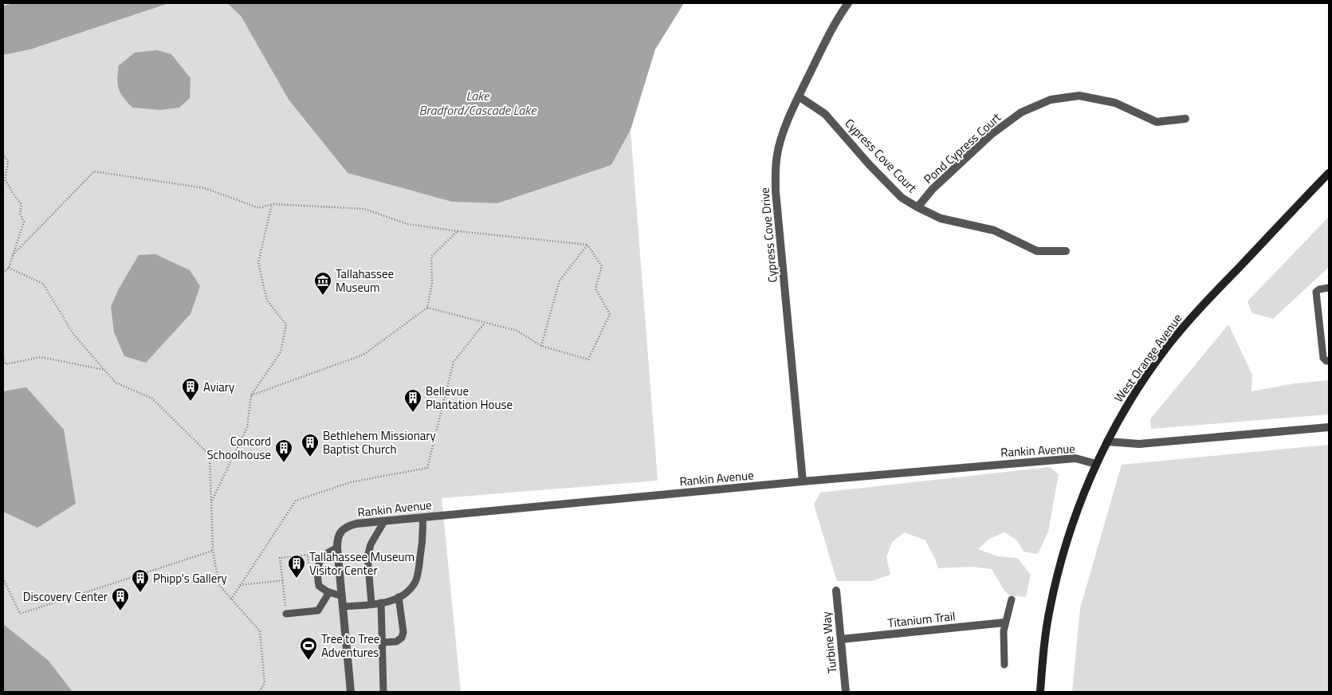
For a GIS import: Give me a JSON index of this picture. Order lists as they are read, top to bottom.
{
  "streets": {
    "main road": ["West Orange Avenue"],
    "street": [
      "Pond Cypress Court",
      "Cypress Cove Court",
      "Cypress Cove Drive",
      "Rankin Avenue",
      "Titanium Trail",
      "Turbine Way"
    ]
  },
  "crossings": [
    ["Pond Cypress Court", "Cypress Cove Court"],
    ["Cypress Cove Court", "Cypress Cove Drive"],
    ["Cypress Cove Drive", "Rankin Avenue"],
    ["West Orange Avenue", "Rankin Avenue"],
    ["Titanium Trail", "Turbine Way"]
  ],
  "water": ["Lake Bradford/Cascade Lake"],
  "places": {
    "museum": ["Tallahassee Museum"],
    "building": [
      "Aviary",
      "Bellevue Plantation House",
      "Bethlehem Missionary Baptist Church",
      "Concord Schoolhouse",
      "Tallahassee Museum Visitor Center",
      "Phipp's Gallery",
      "Discovery Center"
    ],
    "sports": ["Tree to Tree Adventures"]
  }
}
